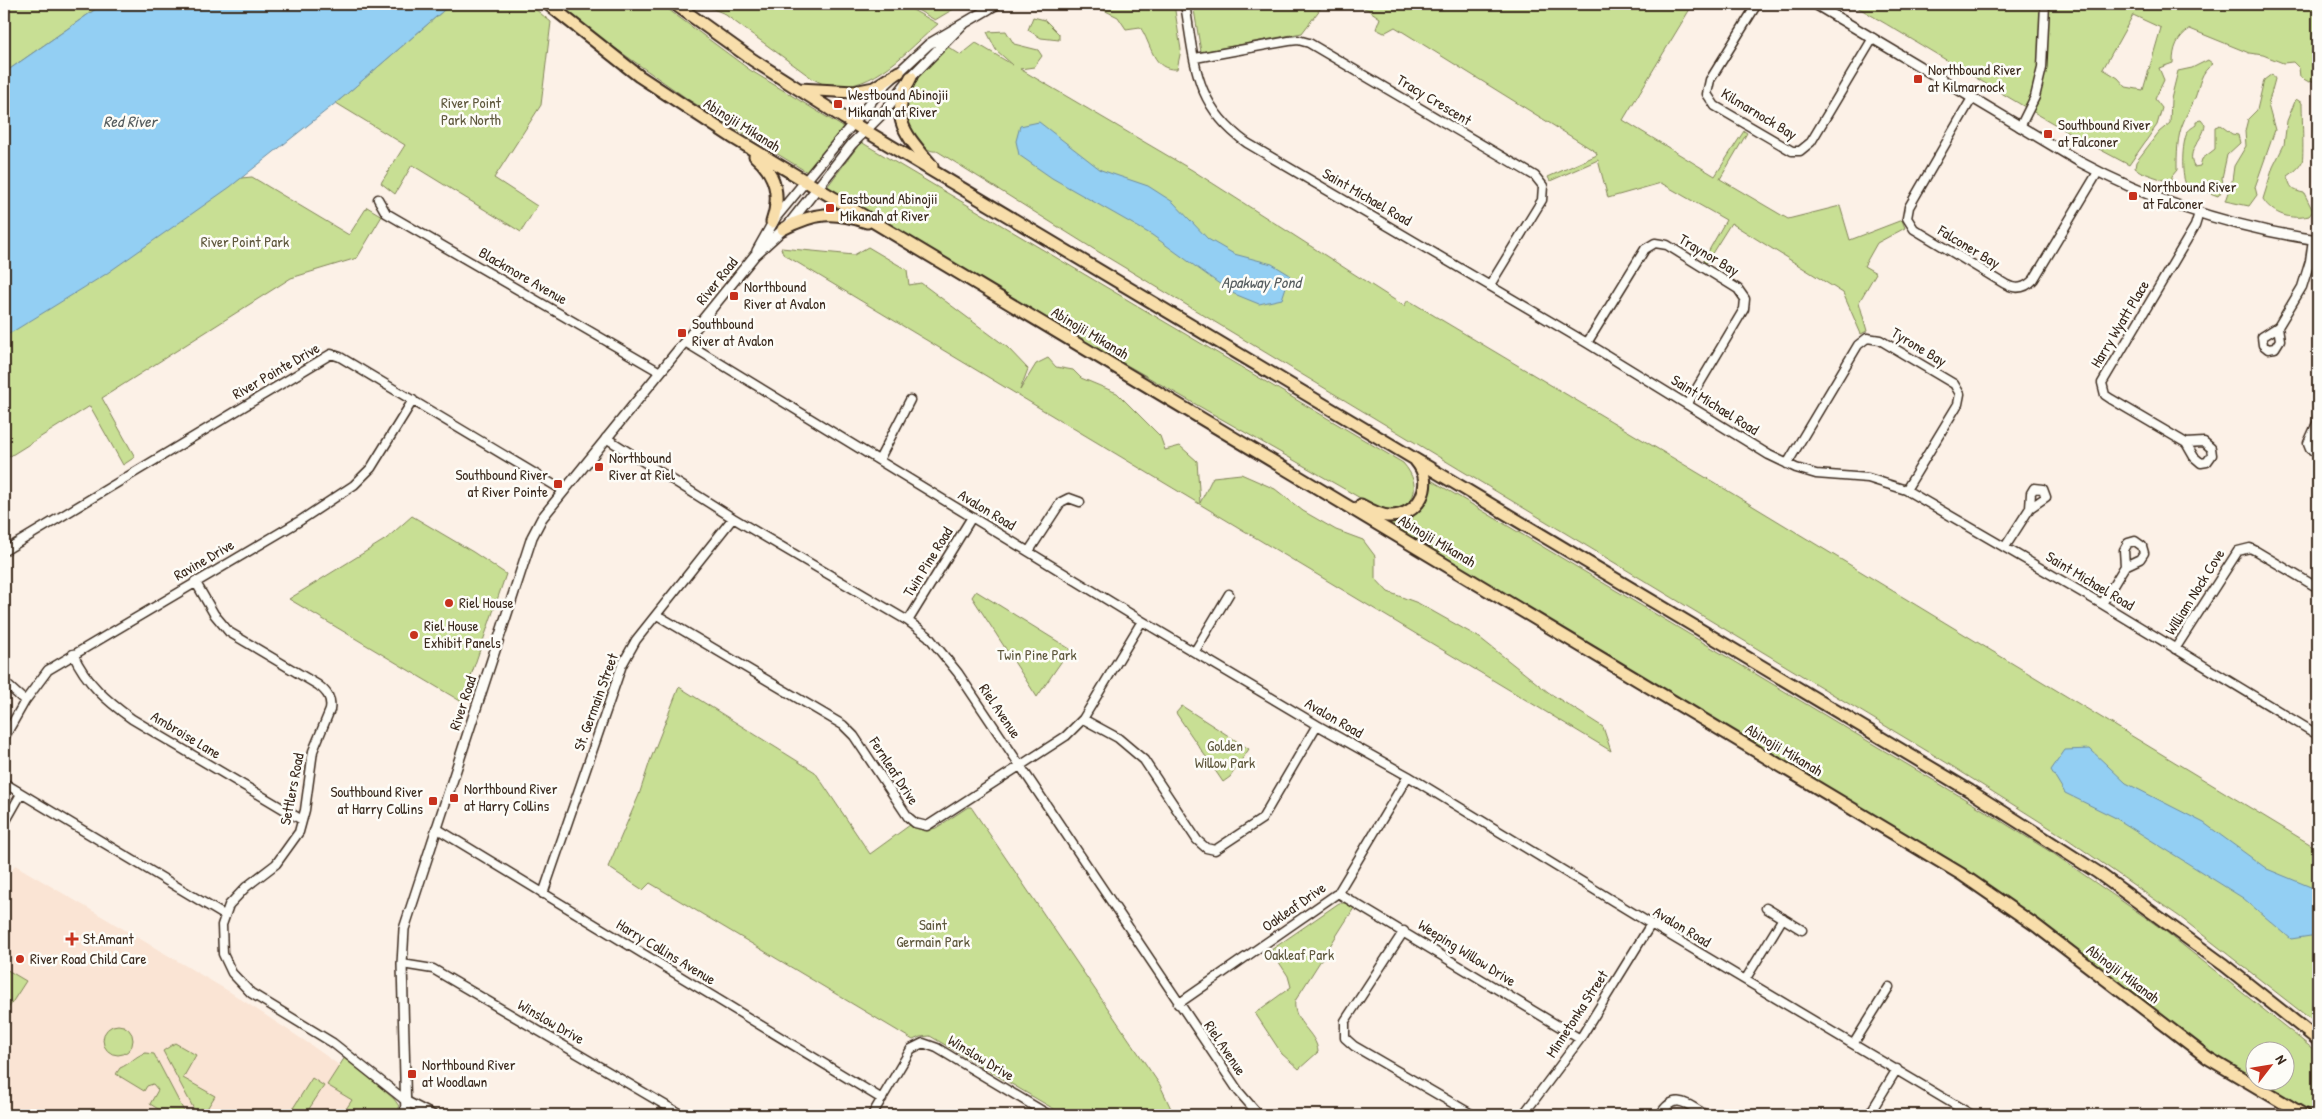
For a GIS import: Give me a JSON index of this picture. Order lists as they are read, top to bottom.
{
  "streets": {
    "main road": ["Abinojii Mikanah"],
    "street": [
      "Tracy Crescent",
      "Kilmarnock Bay",
      "Saint Michael Road",
      "Falconer Bay",
      "Traynor Bay",
      "Blackmore Avenue",
      "River Road",
      "Harry Wyatt Place",
      "Tyrone Bay",
      "River Pointe Drive",
      "Avalon Road",
      "Ravine Drive",
      "Twin Pine Road",
      "William Nock Cove",
      "St. Germain Street",
      "Riel Avenue",
      "Ambroise Lane",
      "Fernleaf Drive",
      "Settlers Road",
      "Oakleaf Drive",
      "Harry Collins Avenue",
      "Weeping Willow Drive",
      "Minnetonka Street",
      "Winslow Drive"
    ]
  },
  "crossings": [
    ["Tracy Crescent", "Saint Michael Road"],
    ["Abinojii Mikanah", "River Road"],
    ["Saint Michael Road", "Traynor Bay"],
    ["Saint Michael Road", "Tyrone Bay"],
    ["Saint Michael Road", "William Nock Cove"],
    ["Blackmore Avenue", "River Road"],
    ["River Road", "River Pointe Drive"],
    ["River Road", "Avalon Road"],
    ["River Road", "Riel Avenue"],
    ["River Road", "Settlers Road"],
    ["River Road", "Harry Collins Avenue"],
    ["River Road", "Winslow Drive"],
    ["River Pointe Drive", "Ravine Drive"],
    ["Avalon Road", "Twin Pine Road"],
    ["Avalon Road", "Fernleaf Drive"],
    ["Avalon Road", "Oakleaf Drive"],
    ["Avalon Road", "Minnetonka Street"],
    ["Ravine Drive", "Ambroise Lane"],
    ["Ravine Drive", "Settlers Road"],
    ["Twin Pine Road", "Riel Avenue"],
    ["St. Germain Street", "Riel Avenue"],
    ["St. Germain Street", "Fernleaf Drive"],
    ["St. Germain Street", "Harry Collins Avenue"],
    ["Riel Avenue", "Fernleaf Drive"],
    ["Riel Avenue", "Oakleaf Drive"],
    ["Ambroise Lane", "Settlers Road"],
    ["Oakleaf Drive", "Weeping Willow Drive"],
    ["Harry Collins Avenue", "Winslow Drive"],
    ["Weeping Willow Drive", "Minnetonka Street"]
  ],
  "water": ["Red River", "Apakway Pond"],
  "parks": [
    "River Point Park North",
    "River Point Park",
    "Twin Pine Park",
    "Golden Willow Park",
    "Saint Germain Park",
    "Oakleaf Park"
  ],
  "places": {
    "transit": [
      "Northbound River at Kilmarnock",
      "Westbound Abinojii Mikanah at River",
      "Southbound River at Falconer",
      "Northbound River at Falconer",
      "Eastbound Abinojii Mikanah at River",
      "Northbound River at Avalon",
      "Southbound River at Avalon",
      "Northbound River at Riel",
      "Southbound River at River Pointe",
      "Northbound River at Harry Collins",
      "Southbound River at Harry Collins",
      "Northbound River at Woodlawn"
    ],
    "other": ["Riel House", "Riel House Exhibit Panels", "River Road Child Care"],
    "health": ["St.Amant"]
  },
  "north": "top right"
}
